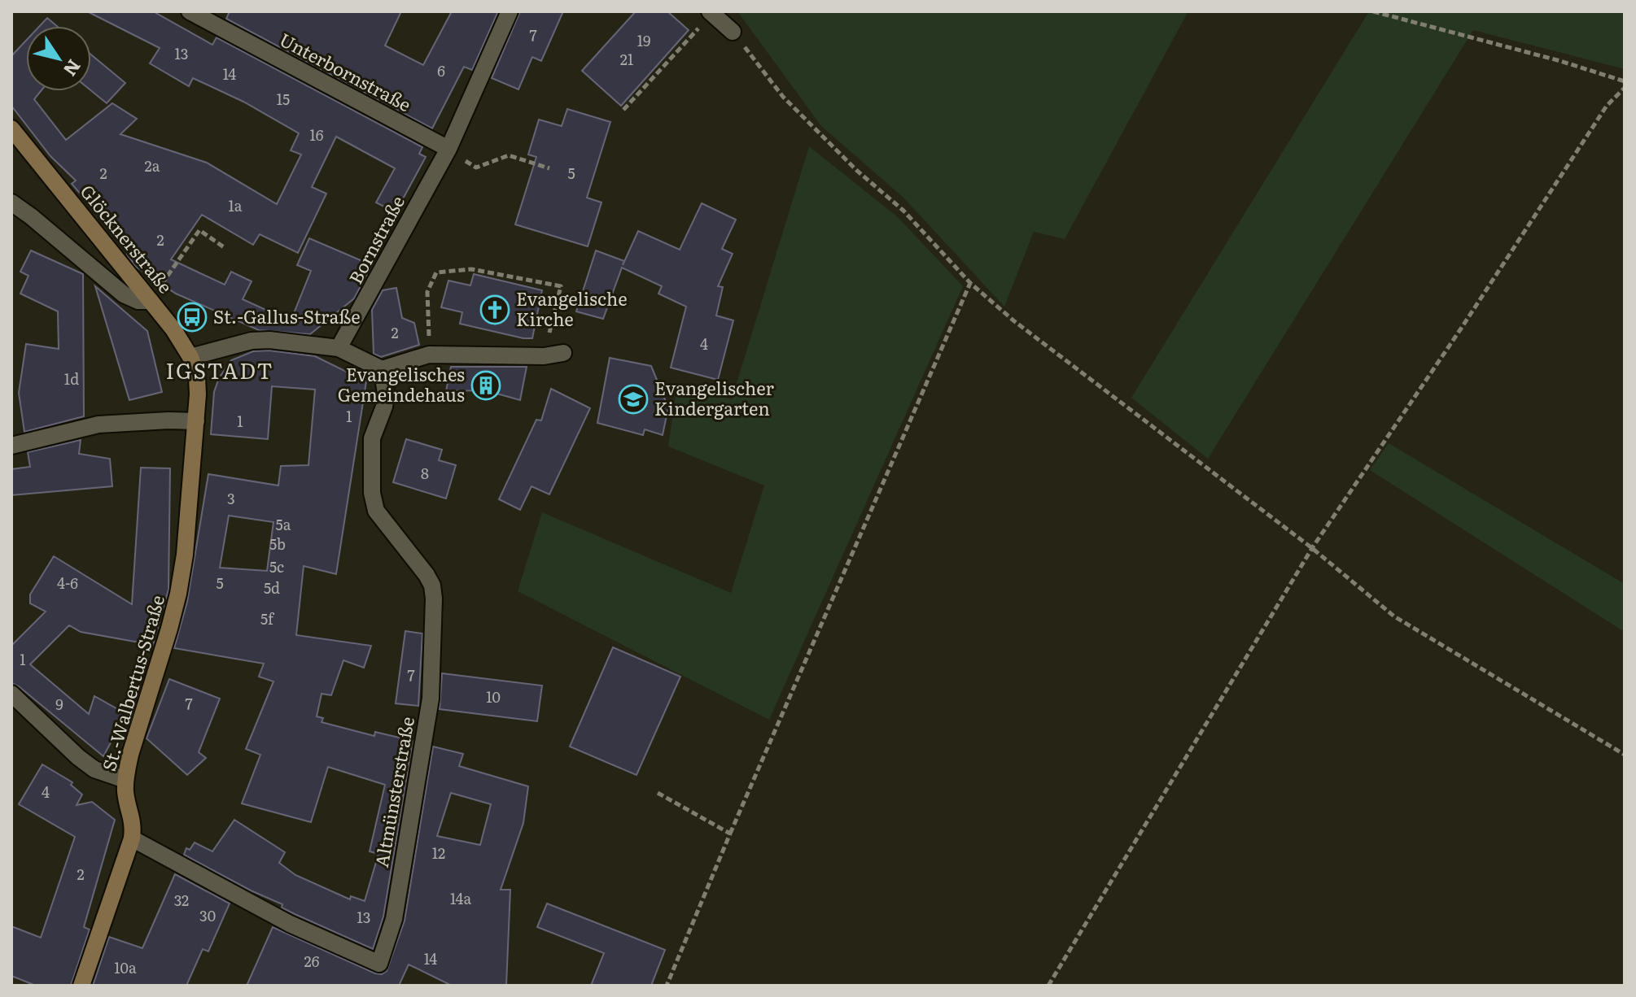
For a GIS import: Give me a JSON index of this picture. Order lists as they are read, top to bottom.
{
  "streets": {
    "main road": ["Glöcknerstraße", "St.-Walbertus-Straße"],
    "street": ["Unterbornstraße", "Bornstraße", "Altmünsterstraße"]
  },
  "crossings": [
    ["Unterbornstraße", "Bornstraße"],
    ["Glöcknerstraße", "St.-Walbertus-Straße"],
    ["St.-Walbertus-Straße", "Altmünsterstraße"]
  ],
  "districts": ["IGSTADT"],
  "places": {
    "church": ["Evangelische Kirche"],
    "bus stop": ["St.-Gallus-Straße"],
    "building": ["Evangelisches Gemeindehaus"],
    "school or university": ["Evangelischer Kindergarten"]
  },
  "house_numbers": [
    "7",
    "19",
    "13",
    "21",
    "6",
    "14",
    "15",
    "16",
    "2a",
    "2",
    "5",
    "1a",
    "2",
    "2",
    "4",
    "1d",
    "1",
    "1",
    "8",
    "3",
    "5a",
    "5b",
    "5c",
    "4-6",
    "5",
    "5d",
    "5f",
    "1",
    "7",
    "10",
    "7",
    "9",
    "4",
    "12",
    "2",
    "14a",
    "32",
    "30",
    "13",
    "14",
    "26",
    "10a"
  ],
  "north": "bottom right"
}
